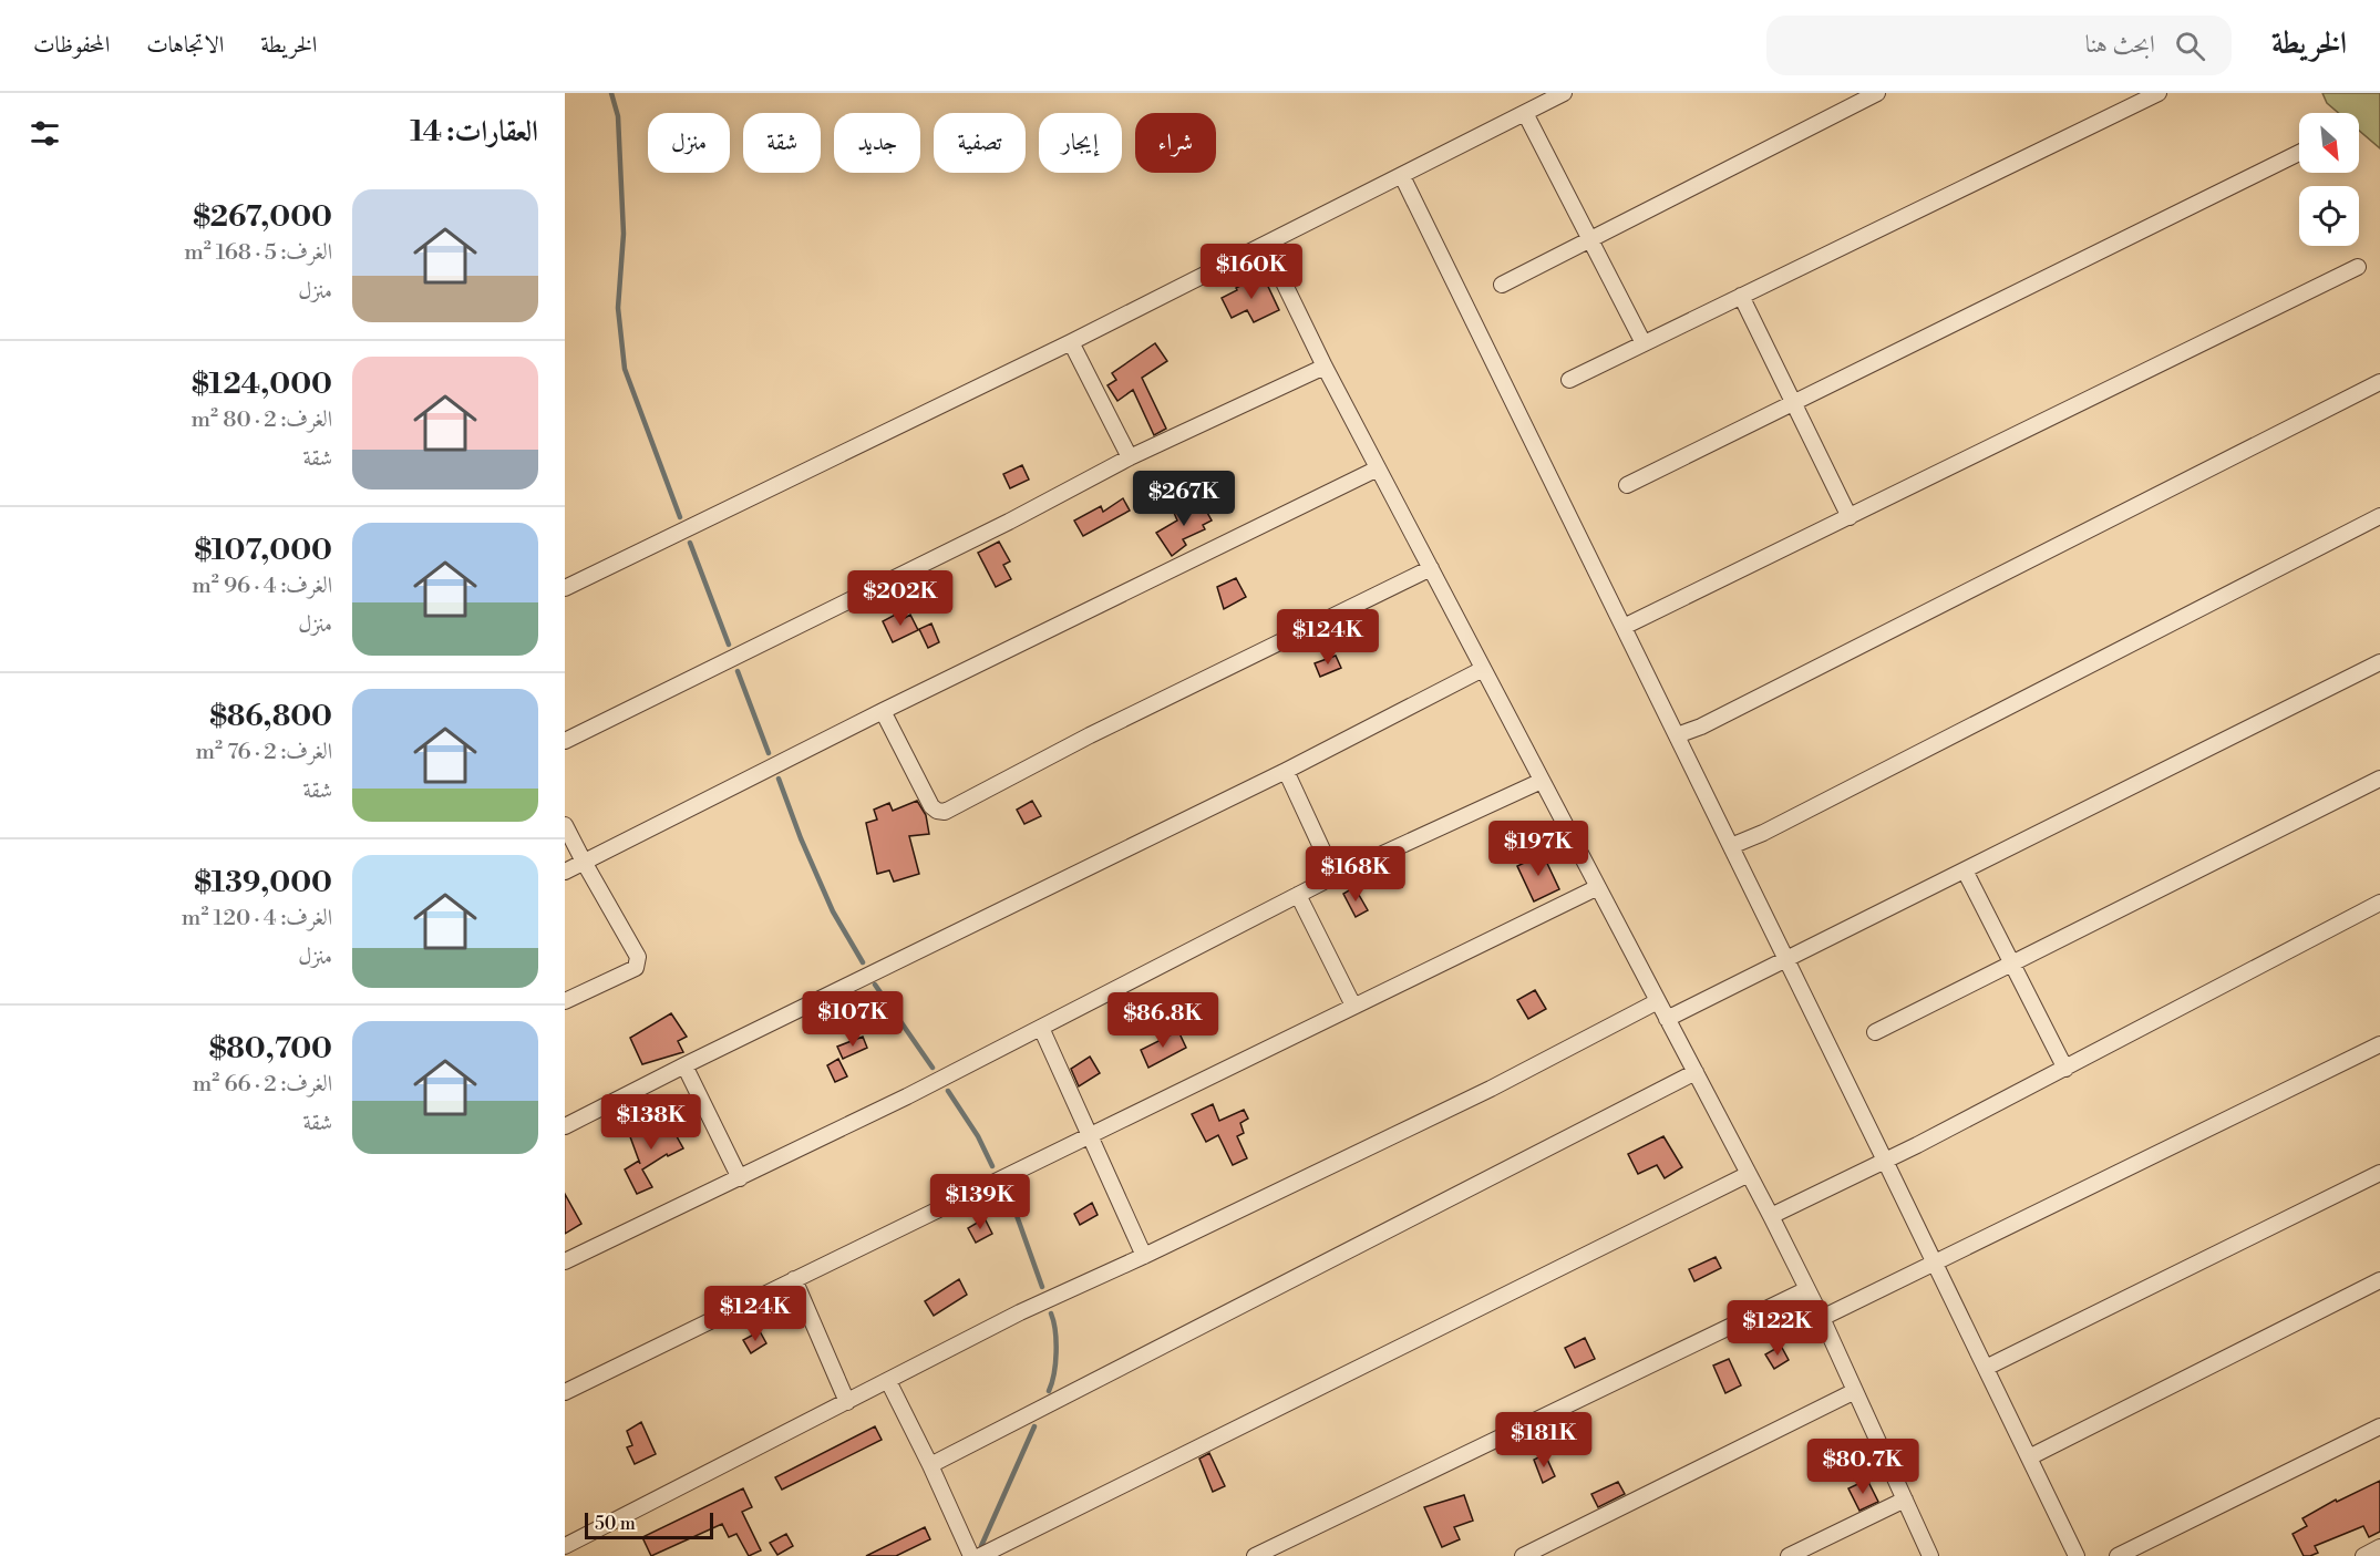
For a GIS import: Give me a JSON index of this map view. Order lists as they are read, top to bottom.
{
  "scale_bar": "50 m",
  "north": "bottom right",
  "page": {
    "header": "الخريطة",
    "search": "ابحث هنا",
    "nav": ["الخريطة", "الاتجاهات", "المحفوظات"],
    "heading": "العقارات: 14",
    "chip": [
      "شراء",
      "إيجار",
      "تصفية",
      "جديد",
      "شقة",
      "منزل"
    ],
    "list": [
      {
        "name": "$267,000",
        "note": "الغرف: 5 · 168 m² · منزل"
      },
      {
        "name": "$124,000",
        "note": "الغرف: 2 · 80 m² · شقة"
      },
      {
        "name": "$107,000",
        "note": "الغرف: 4 · 96 m² · منزل"
      },
      {
        "name": "$86,800",
        "note": "الغرف: 2 · 76 m² · شقة"
      },
      {
        "name": "$139,000",
        "note": "الغرف: 4 · 120 m² · منزل"
      },
      {
        "name": "$80,700",
        "note": "الغرف: 2 · 66 m² · شقة"
      }
    ],
    "price": [
      "$160K",
      "$267K",
      "$202K",
      "$124K",
      "$197K",
      "$168K",
      "$107K",
      "$86.8K",
      "$138K",
      "$139K",
      "$124K",
      "$122K",
      "$181K",
      "$80.7K"
    ],
    "scale": "50 m"
  }
}
